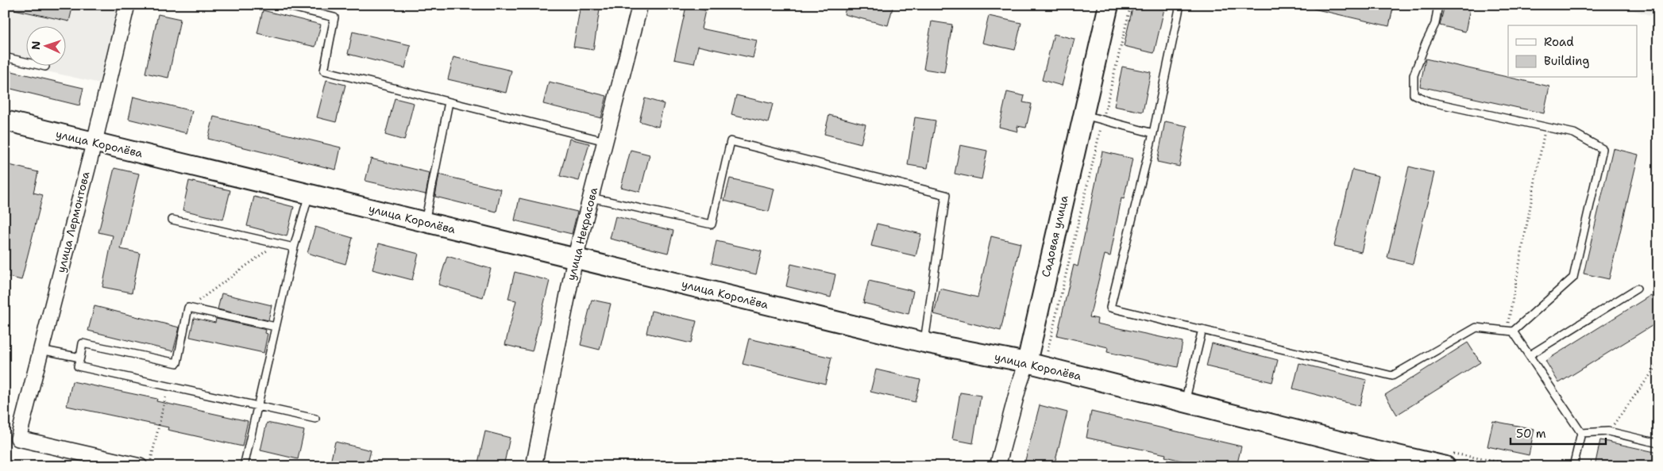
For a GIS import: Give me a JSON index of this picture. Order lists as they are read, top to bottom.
{
  "streets": {
    "street": [
      "улица Королёва",
      "улица Лермонтова",
      "улица Некрасова",
      "Садовая улица"
    ]
  },
  "crossings": [
    ["улица Королёва", "улица Лермонтова"],
    ["улица Королёва", "улица Некрасова"],
    ["улица Королёва", "Садовая улица"]
  ],
  "legend": ["Road", "Building"],
  "scale_bar": "50 m",
  "north": "left"
}
